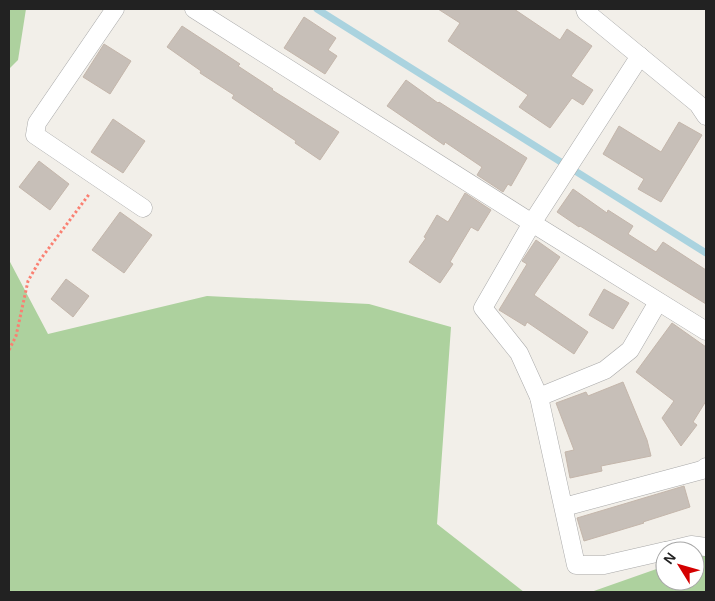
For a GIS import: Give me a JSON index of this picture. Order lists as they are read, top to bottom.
{
  "north": "top left"
}
